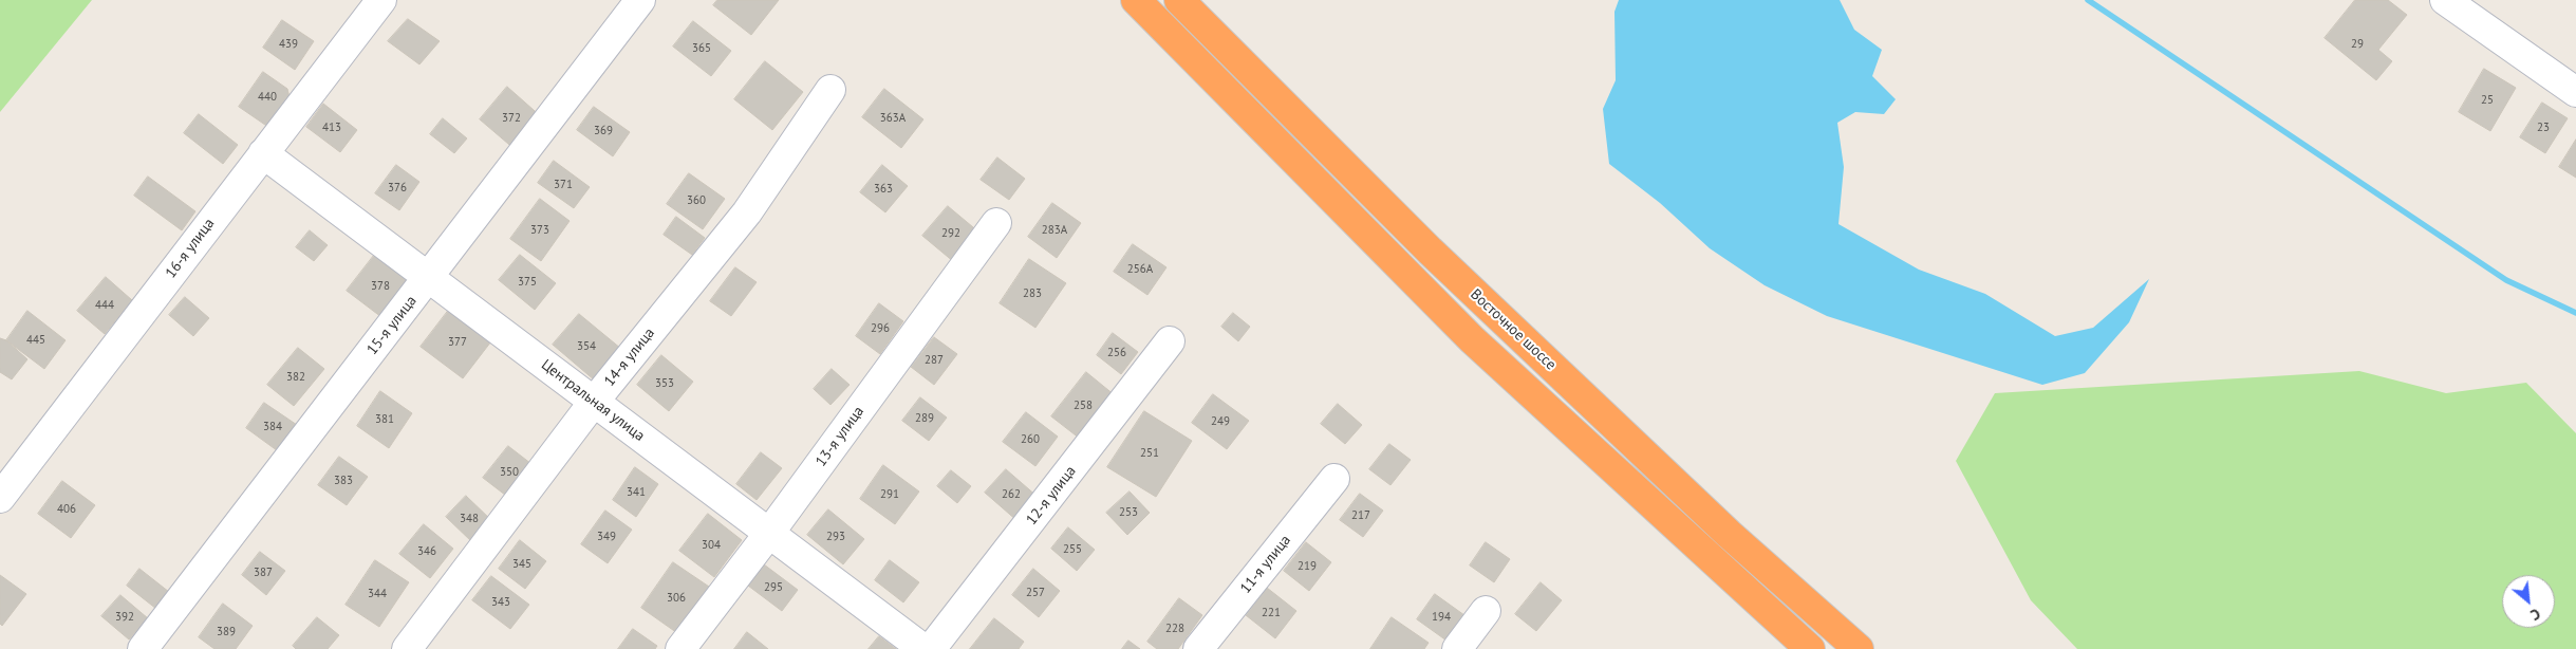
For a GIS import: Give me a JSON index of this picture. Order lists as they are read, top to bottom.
{
  "streets": {
    "highway": ["Восточное шоссе"],
    "street": [
      "16-я улица",
      "15-я улица",
      "14-я улица",
      "Центральная улица",
      "13-я улица",
      "12-я улица",
      "11-я улица"
    ]
  },
  "crossings": [
    ["16-я улица", "Центральная улица"],
    ["15-я улица", "Центральная улица"],
    ["14-я улица", "Центральная улица"],
    ["Центральная улица", "13-я улица"]
  ],
  "house_numbers": [
    "439",
    "29",
    "365",
    "440",
    "25",
    "372",
    "363А",
    "413",
    "23",
    "369",
    "371",
    "376",
    "363",
    "360",
    "373",
    "283А",
    "292",
    "256А",
    "375",
    "378",
    "283",
    "444",
    "296",
    "445",
    "377",
    "354",
    "256",
    "287",
    "382",
    "353",
    "258",
    "289",
    "381",
    "249",
    "384",
    "260",
    "251",
    "350",
    "383",
    "341",
    "291",
    "262",
    "406",
    "253",
    "217",
    "348",
    "349",
    "293",
    "304",
    "255",
    "346",
    "345",
    "219",
    "387",
    "295",
    "257",
    "344",
    "306",
    "343",
    "221",
    "392",
    "194",
    "228",
    "389"
  ],
  "north": "bottom right"
}
